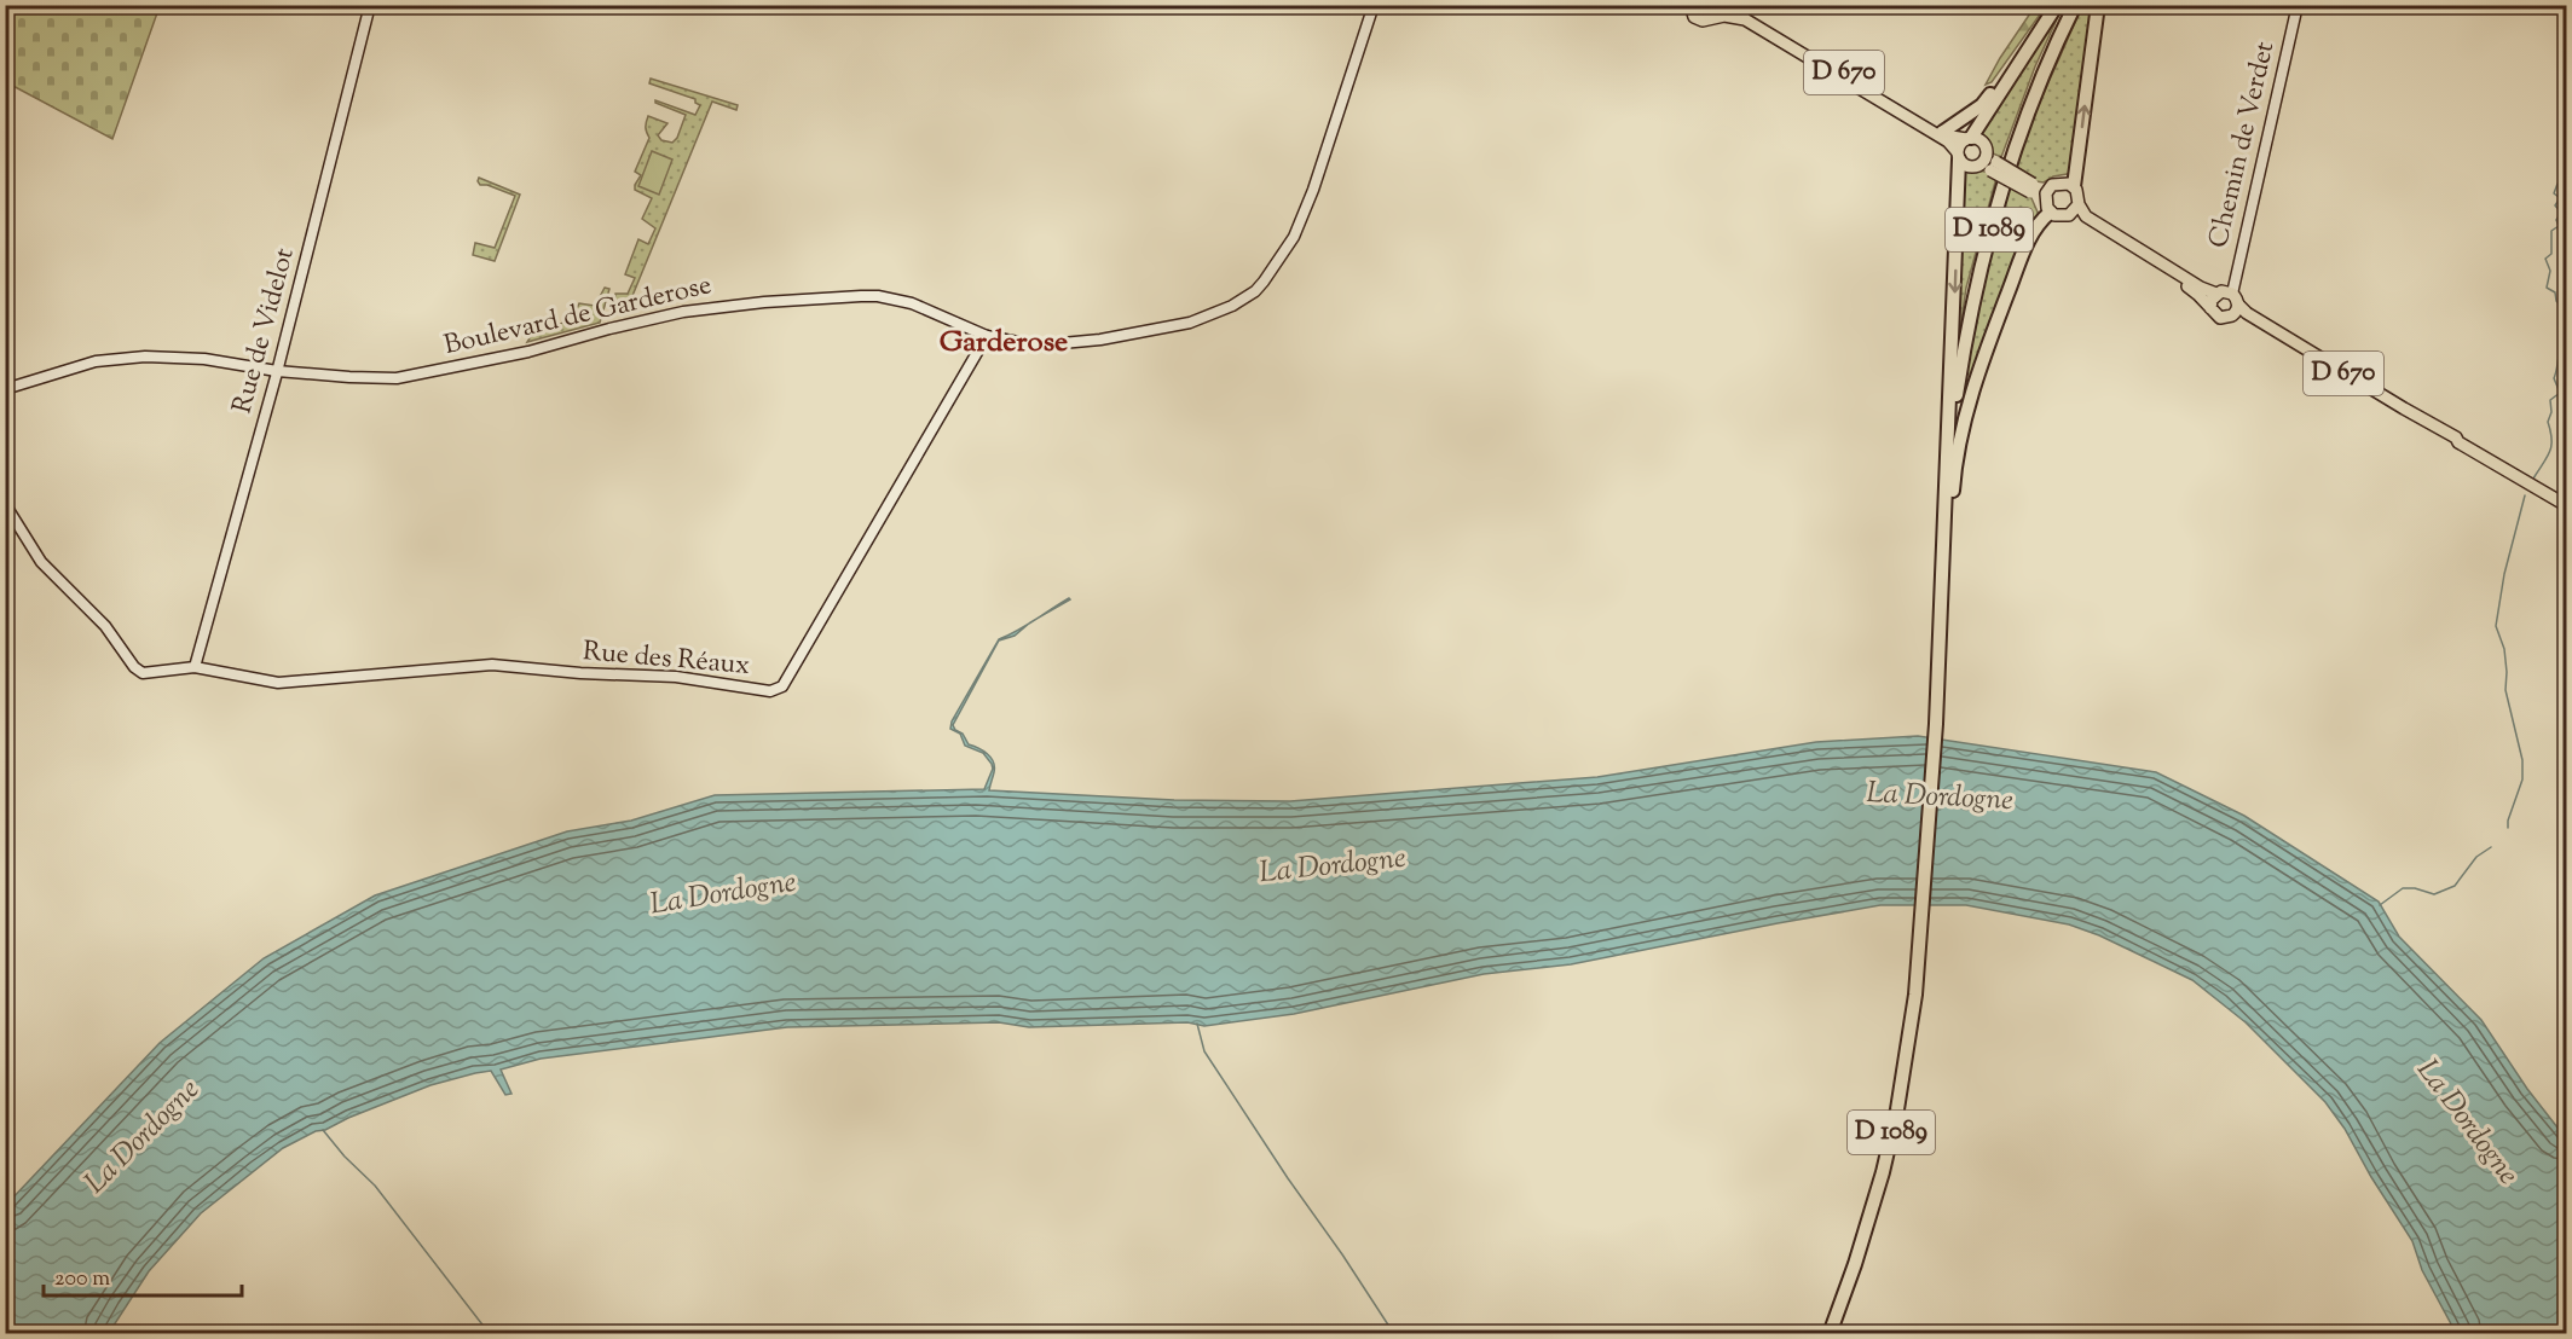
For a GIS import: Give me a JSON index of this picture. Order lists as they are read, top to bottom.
{
  "streets": {
    "highway": ["D 1089"],
    "main road": ["D 670"],
    "street": [
      "Chemin de Verdet",
      "Boulevard de Garderose",
      "Rue de Videlot",
      "Rue des Réaux"
    ]
  },
  "crossings": [
    ["D 670", "Chemin de Verdet"],
    ["Boulevard de Garderose", "Rue de Videlot"],
    ["Boulevard de Garderose", "Rue des Réaux"],
    ["Rue de Videlot", "Rue des Réaux"]
  ],
  "districts": ["Garderose"],
  "water": ["La Dordogne"],
  "scale_bar": "200 m"
}
